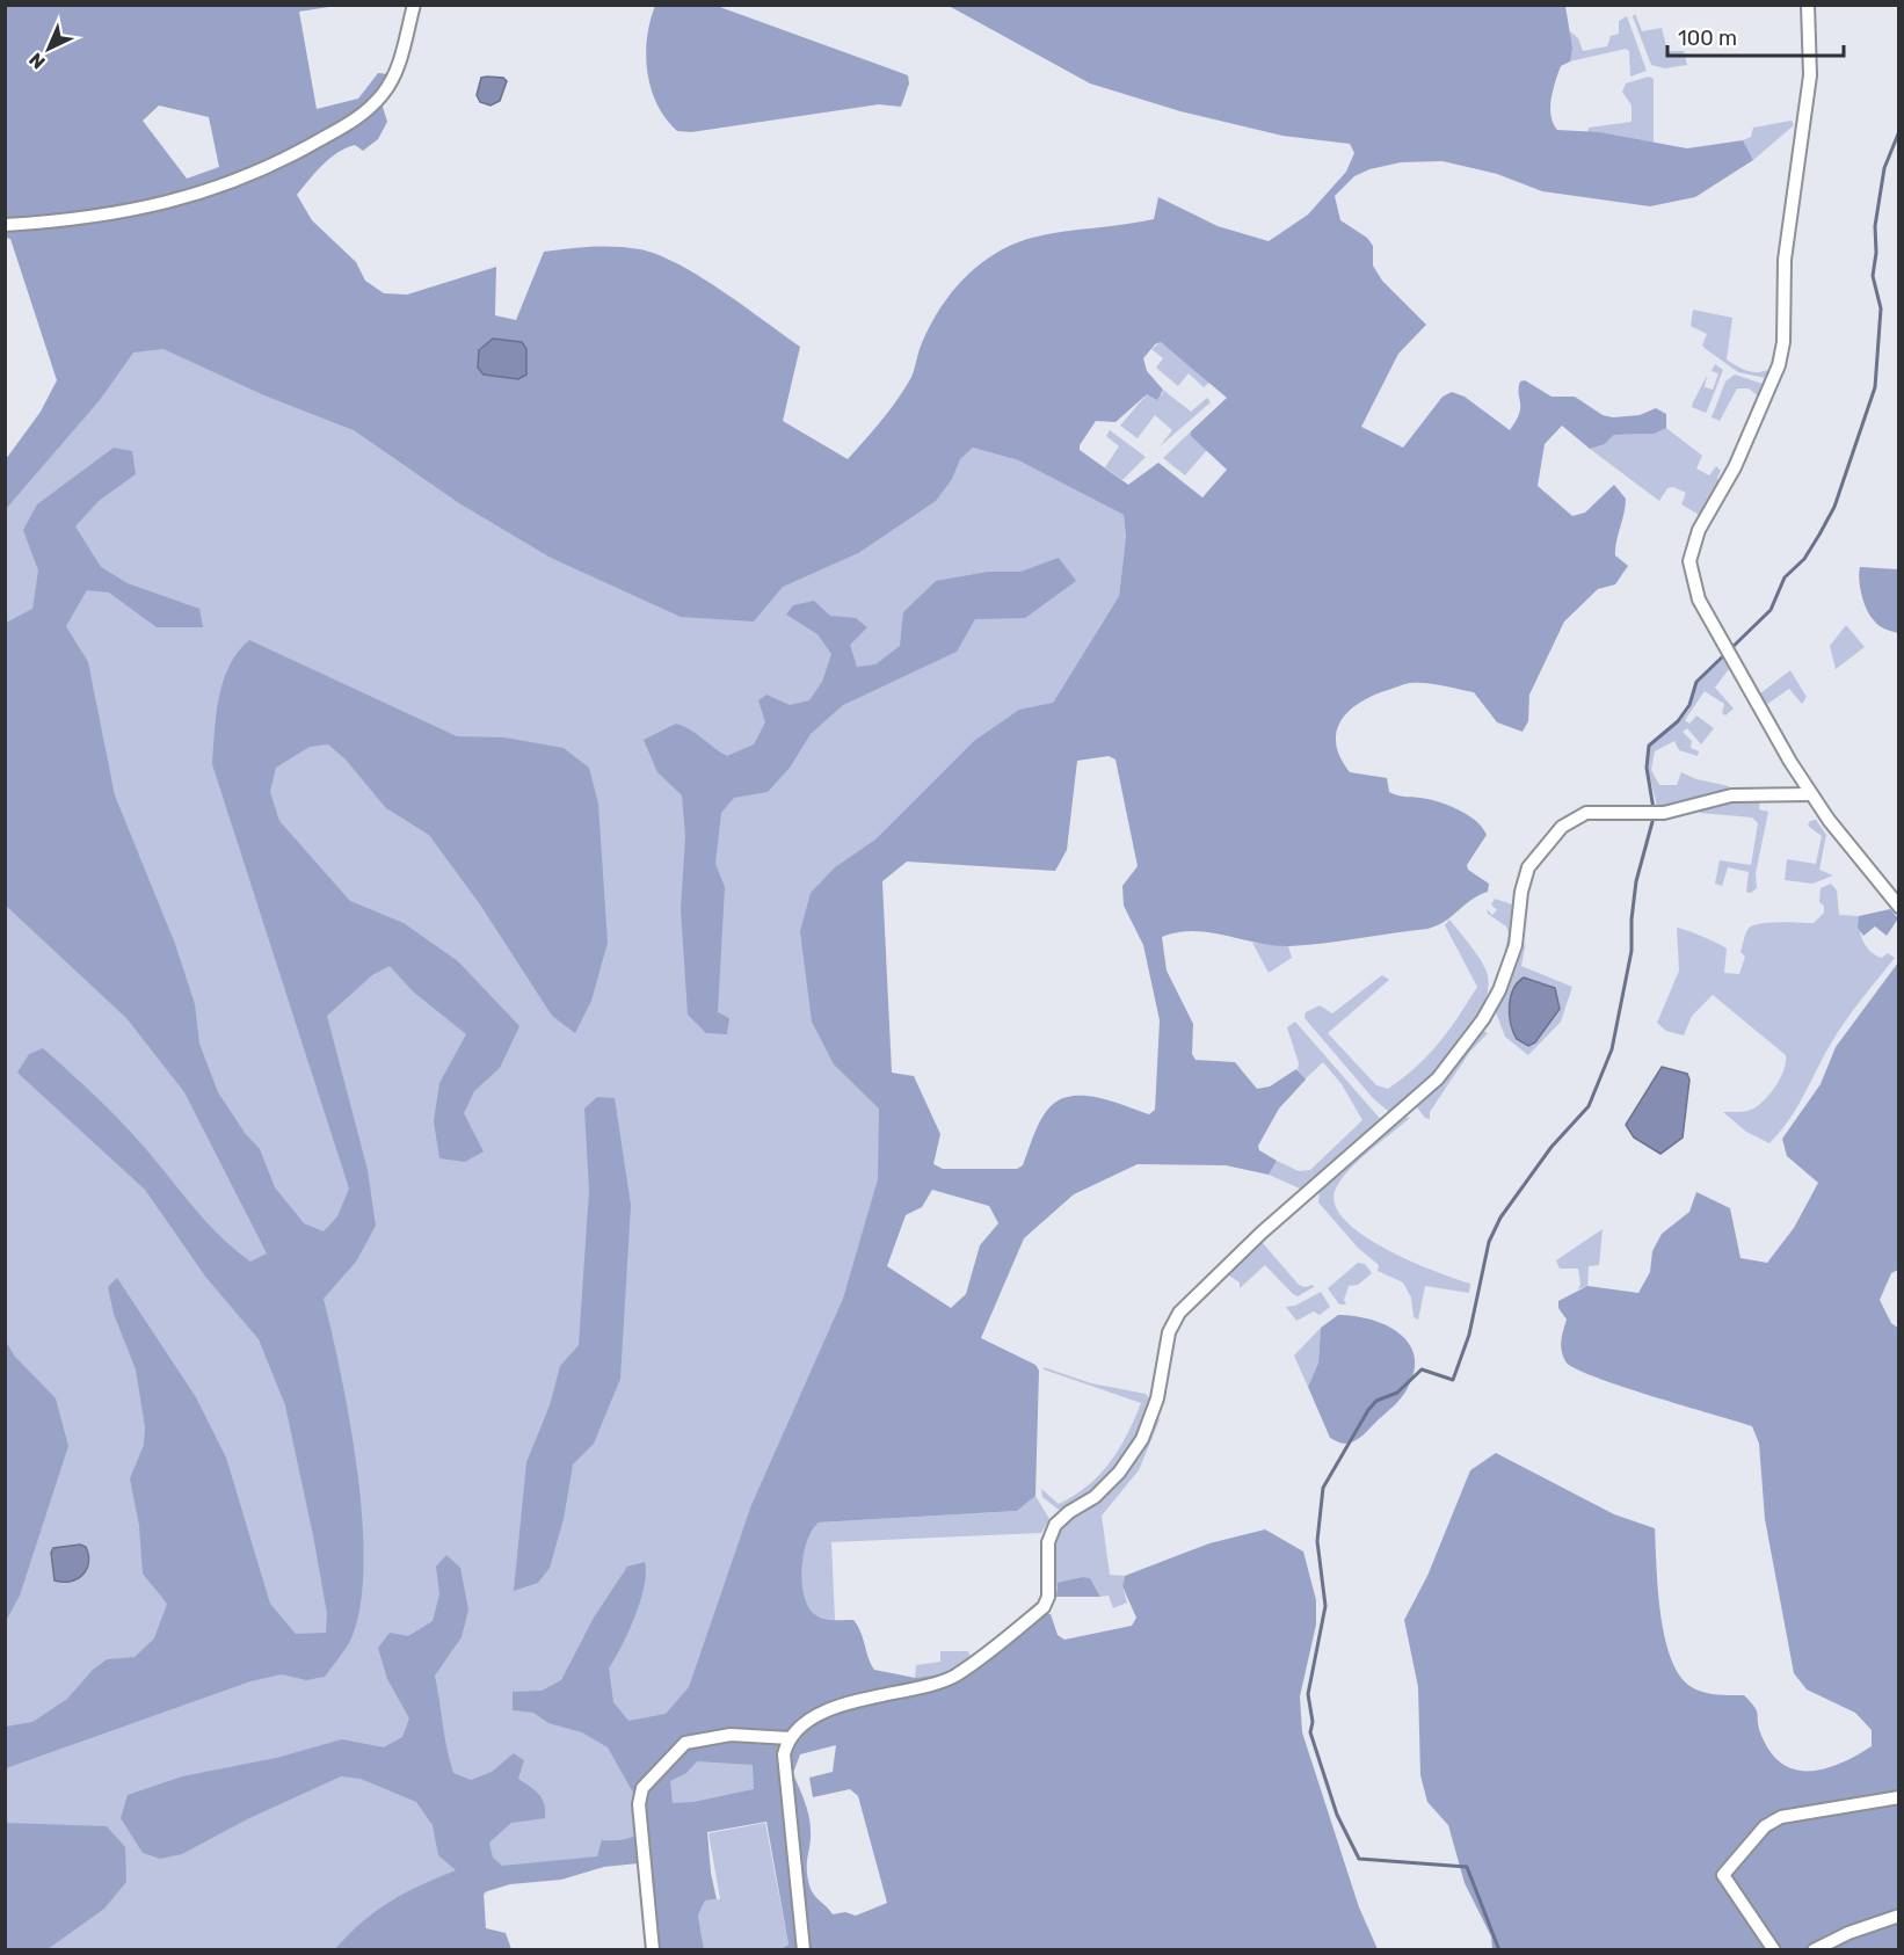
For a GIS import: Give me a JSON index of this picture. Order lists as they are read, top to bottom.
{
  "scale_bar": "100 m",
  "north": "bottom left"
}
